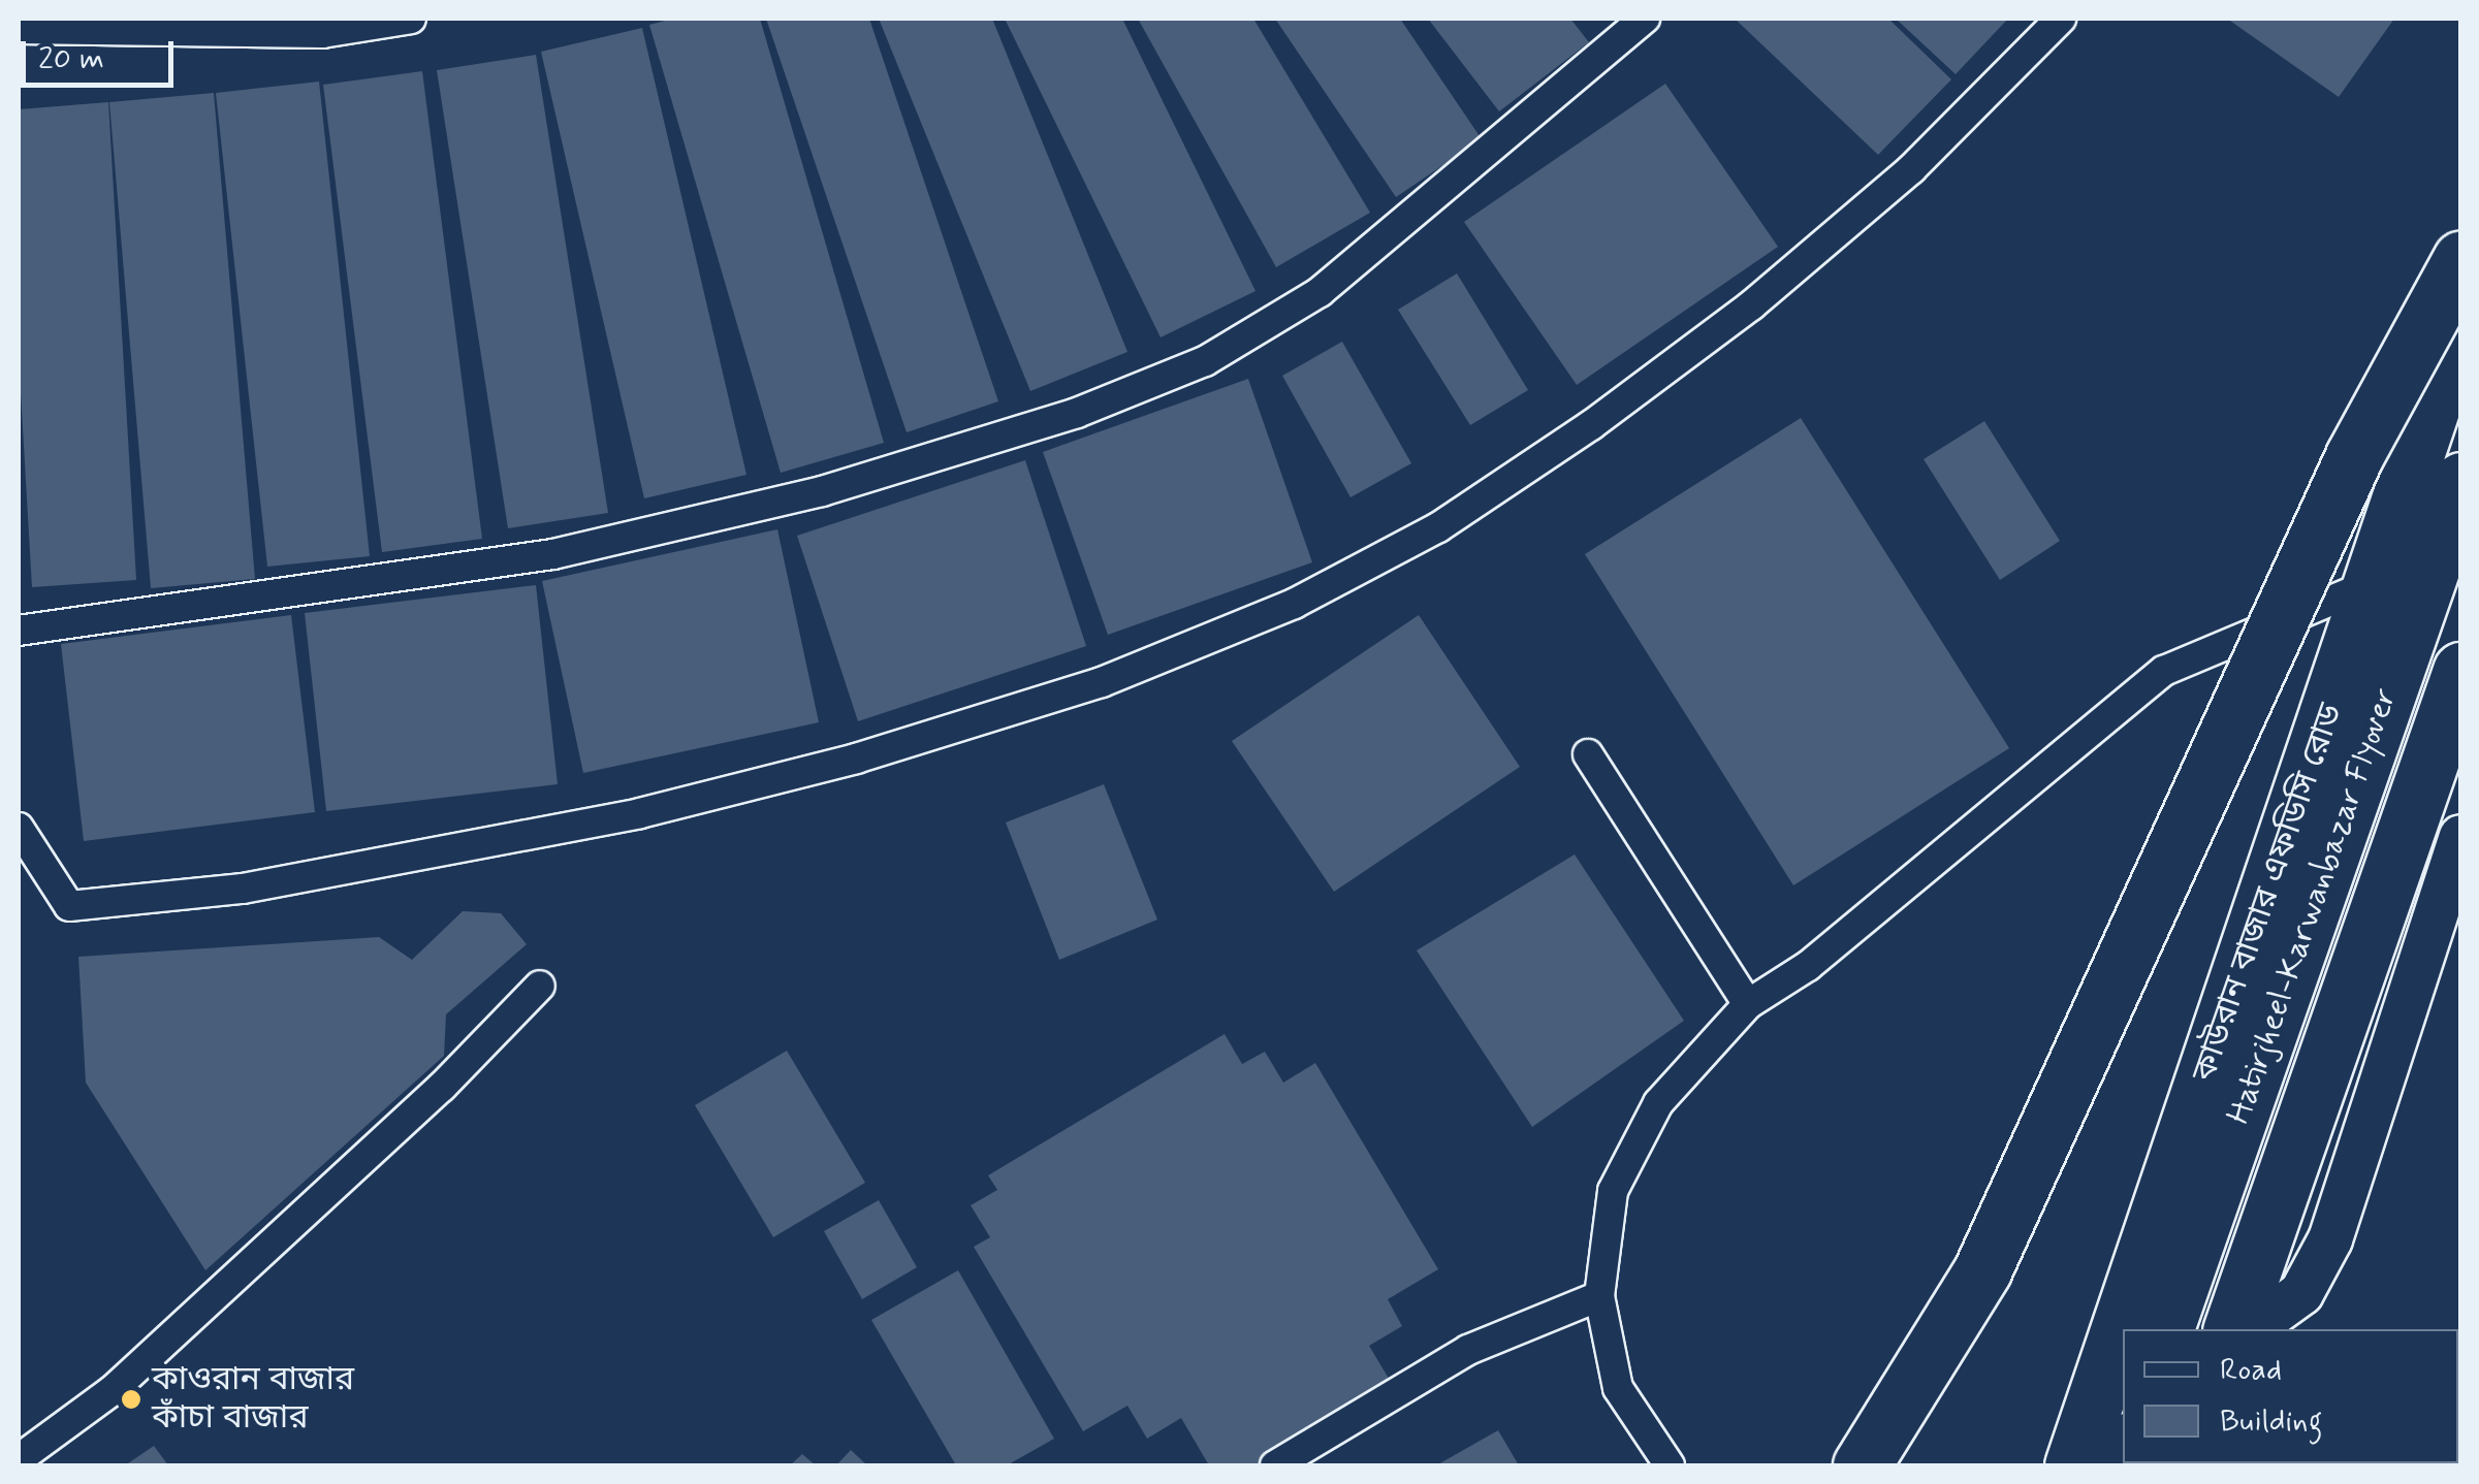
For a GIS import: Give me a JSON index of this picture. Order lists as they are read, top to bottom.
{
  "streets": {
    "main road": ["কাউরান বাজার এফডিসি রোড", "Hatirjheel-Karwanbazar Flyover"]
  },
  "places": ["কাওরান বাজার কাঁচা বাজার"],
  "legend": ["Road", "Building"],
  "scale_bar": "20 m"
}
